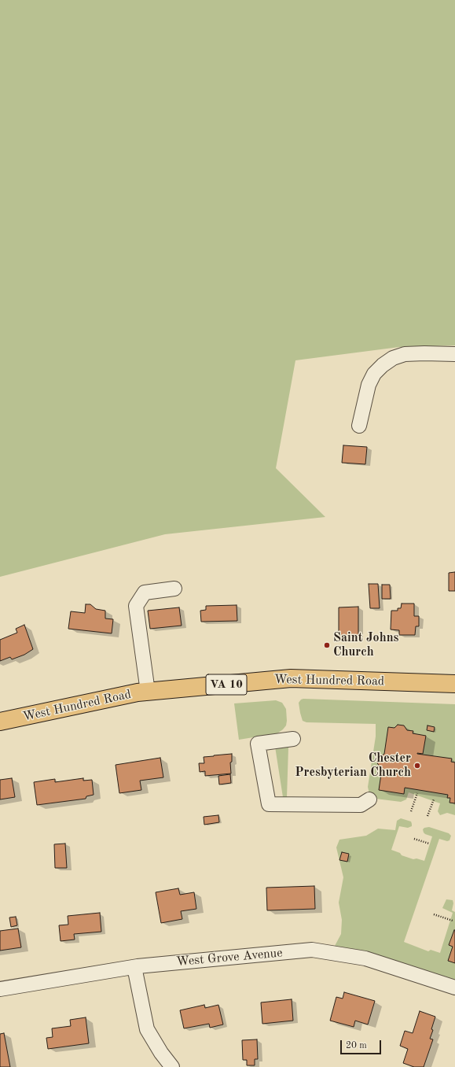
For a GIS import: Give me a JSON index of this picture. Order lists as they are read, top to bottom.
{
  "streets": {
    "main road": ["West Hundred Road", "VA 10"],
    "street": ["West Grove Avenue"]
  },
  "places": ["Saint Johns Church", "Chester Presbyterian Church"],
  "scale_bar": "20 m"
}
